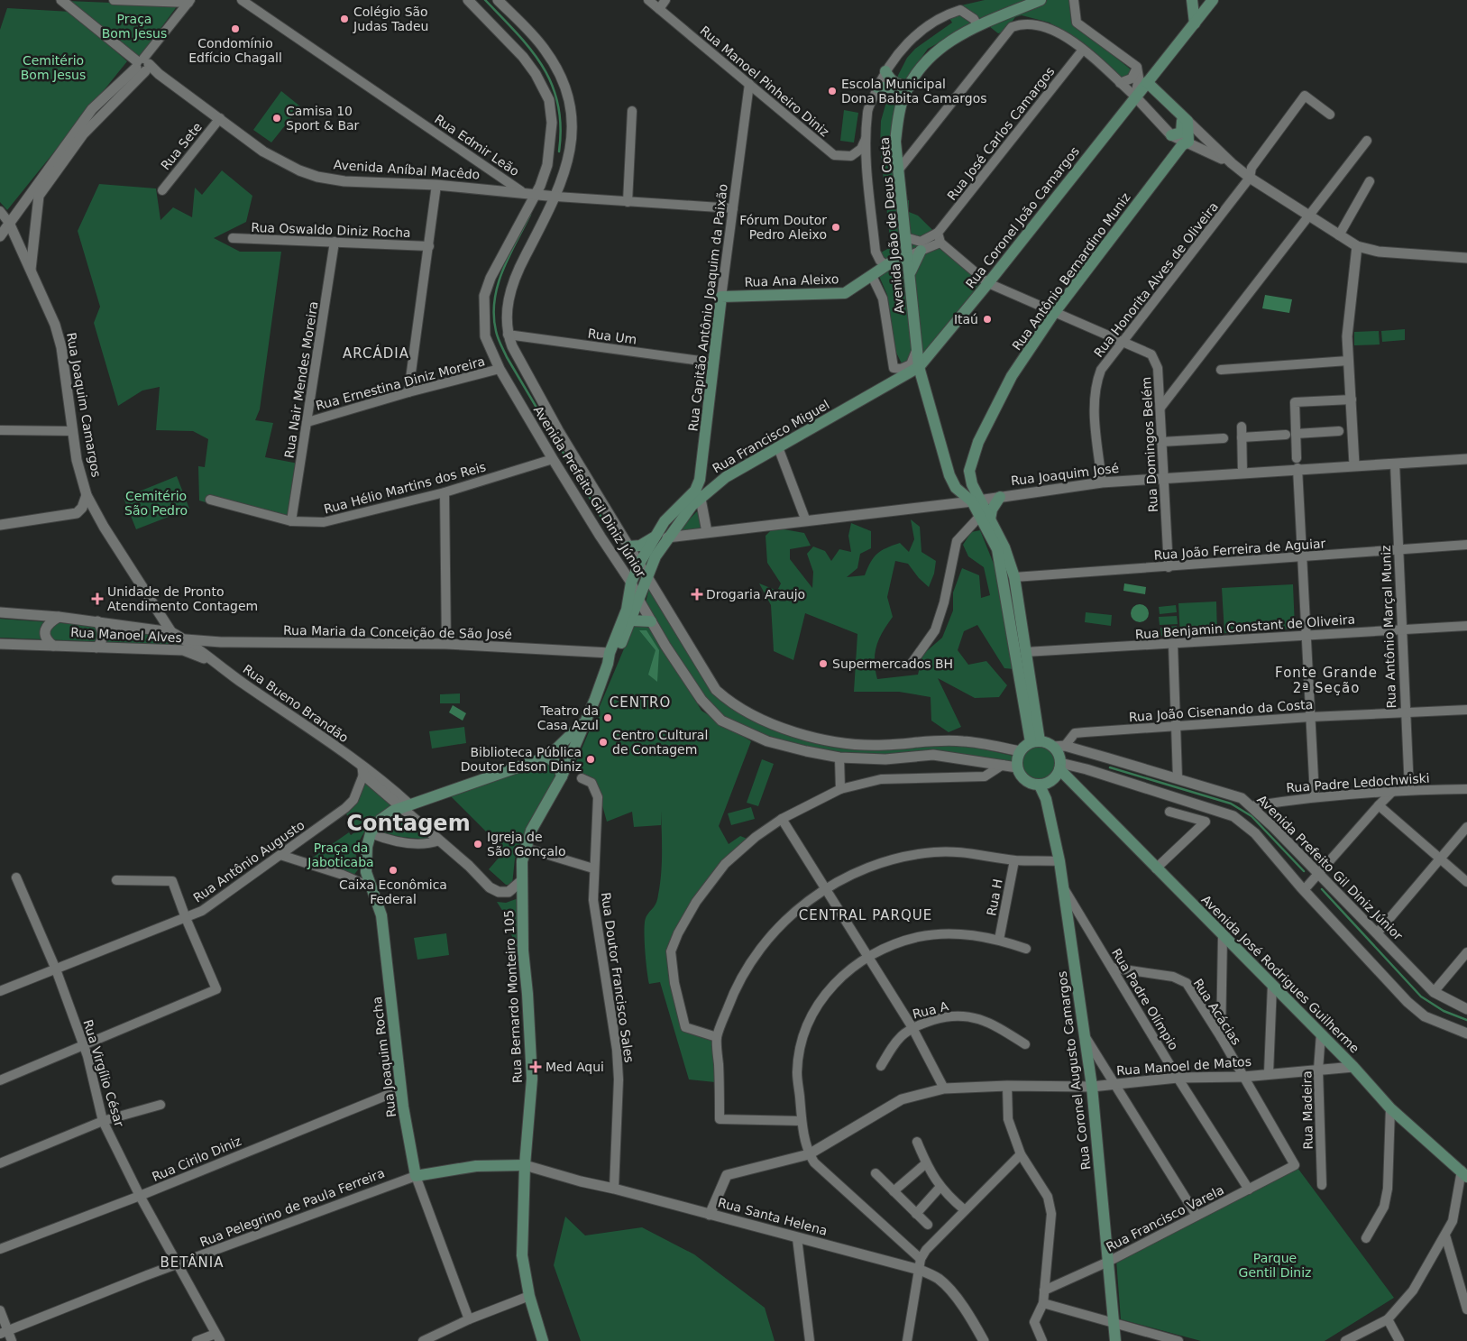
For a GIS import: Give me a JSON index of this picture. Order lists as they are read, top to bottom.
{
  "streets": {
    "main road": [
      "Rua Coronel João Camargos",
      "Avenida João de Deus Costa",
      "Rua Antônio Bernardino Muniz",
      "Rua Ana Aleixo",
      "Rua Capitão Antônio Joaquim da Paixão",
      "Rua Francisco Miguel",
      "Avenida José Rodrigues Guilherme",
      "Rua Bernardo Monteiro 105",
      "Rua Joaquim Rocha",
      "Rua Coronel Augusto Camargos",
      "Rua Pelegrino de Paula Ferreira"
    ],
    "street": [
      "Rua Manoel Pinheiro Diniz",
      "Rua José Carlos Camargos",
      "Rua Edmir Leão",
      "Rua Sete",
      "Avenida Aníbal Macêdo",
      "Rua Oswaldo Diniz Rocha",
      "Rua Honorita Alves de Oliveira",
      "Rua Um",
      "Rua Nair Mendes Moreira",
      "Rua Ernestina Diniz Moreira",
      "Rua Joaquim Camargos",
      "Rua Domingos Belém",
      "Rua Joaquim José",
      "Rua Hélio Martins dos Reis",
      "Avenida Prefeito Gil Diniz Júnior",
      "Rua João Ferreira de Aguiar",
      "Rua Benjamin Constant de Oliveira",
      "Rua Antônio Marçal Muniz",
      "Rua Maria da Conceição de São José",
      "Rua Manoel Alves",
      "Rua Bueno Brandão",
      "Rua João Cisenando da Costa",
      "Rua Padre Ledochwiski",
      "Rua Antônio Augusto",
      "Rua H",
      "Rua Doutor Francisco Sales",
      "Rua Padre Olímpio",
      "Rua A",
      "Rua Acácias",
      "Rua Manoel de Matos",
      "Rua Virgílio César",
      "Rua Madeira",
      "Rua Cirilo Diniz",
      "Rua Santa Helena",
      "Rua Francisco Varela"
    ]
  },
  "crossings": [
    ["Rua Manoel Pinheiro Diniz", "Avenida João de Deus Costa"],
    ["Rua Manoel Pinheiro Diniz", "Rua Capitão Antônio Joaquim da Paixão"],
    ["Rua José Carlos Camargos", "Avenida João de Deus Costa"],
    ["Rua Edmir Leão", "Avenida Aníbal Macêdo"],
    ["Rua Edmir Leão", "Rua Capitão Antônio Joaquim da Paixão"],
    ["Rua Edmir Leão", "Avenida Prefeito Gil Diniz Júnior"],
    ["Rua Sete", "Avenida Aníbal Macêdo"],
    ["Rua Coronel João Camargos", "Avenida João de Deus Costa"],
    ["Rua Coronel João Camargos", "Rua Francisco Miguel"],
    ["Rua Coronel João Camargos", "Rua Domingos Belém"],
    ["Avenida João de Deus Costa", "Rua Ana Aleixo"],
    ["Avenida João de Deus Costa", "Rua Francisco Miguel"],
    ["Avenida João de Deus Costa", "Rua Joaquim José"],
    ["Rua Oswaldo Diniz Rocha", "Rua Nair Mendes Moreira"],
    ["Rua Antônio Bernardino Muniz", "Rua Domingos Belém"],
    ["Rua Honorita Alves de Oliveira", "Rua Domingos Belém"],
    ["Rua Honorita Alves de Oliveira", "Rua Joaquim José"],
    ["Rua Ana Aleixo", "Rua Capitão Antônio Joaquim da Paixão"],
    ["Rua Capitão Antônio Joaquim da Paixão", "Rua Um"],
    ["Rua Capitão Antônio Joaquim da Paixão", "Rua Francisco Miguel"],
    ["Rua Capitão Antônio Joaquim da Paixão", "Rua Joaquim José"],
    ["Rua Um", "Avenida Prefeito Gil Diniz Júnior"],
    ["Rua Nair Mendes Moreira", "Rua Ernestina Diniz Moreira"],
    ["Rua Nair Mendes Moreira", "Rua Hélio Martins dos Reis"],
    ["Rua Ernestina Diniz Moreira", "Avenida Prefeito Gil Diniz Júnior"],
    ["Rua Joaquim Camargos", "Rua Manoel Alves"],
    ["Rua Francisco Miguel", "Rua Joaquim José"],
    ["Rua Francisco Miguel", "Avenida Prefeito Gil Diniz Júnior"],
    ["Rua Francisco Miguel", "Rua Maria da Conceição de São José"],
    ["Rua Francisco Miguel", "Rua Bernardo Monteiro 105"],
    ["Rua Domingos Belém", "Rua Joaquim José"],
    ["Rua Domingos Belém", "Rua João Ferreira de Aguiar"],
    ["Rua Joaquim José", "Rua Antônio Marçal Muniz"],
    ["Rua Hélio Martins dos Reis", "Avenida Prefeito Gil Diniz Júnior"],
    ["Avenida Prefeito Gil Diniz Júnior", "Rua João Cisenando da Costa"],
    ["Avenida Prefeito Gil Diniz Júnior", "Rua Padre Ledochwiski"],
    ["Avenida Prefeito Gil Diniz Júnior", "Avenida José Rodrigues Guilherme"],
    ["Avenida Prefeito Gil Diniz Júnior", "Rua Coronel Augusto Camargos"],
    ["Rua João Ferreira de Aguiar", "Rua Antônio Marçal Muniz"],
    ["Rua Benjamin Constant de Oliveira", "Rua Antônio Marçal Muniz"],
    ["Rua Antônio Marçal Muniz", "Rua João Cisenando da Costa"],
    ["Rua Antônio Marçal Muniz", "Rua Padre Ledochwiski"],
    ["Rua Maria da Conceição de São José", "Rua Manoel Alves"],
    ["Rua Maria da Conceição de São José", "Rua Bernardo Monteiro 105"],
    ["Rua Manoel Alves", "Rua Bueno Brandão"],
    ["Rua Bueno Brandão", "Rua Antônio Augusto"],
    ["Rua Bueno Brandão", "Rua Bernardo Monteiro 105"],
    ["Rua João Cisenando da Costa", "Avenida José Rodrigues Guilherme"],
    ["Rua João Cisenando da Costa", "Rua Coronel Augusto Camargos"],
    ["Rua Antônio Augusto", "Rua Virgílio César"],
    ["Avenida José Rodrigues Guilherme", "Rua Manoel de Matos"],
    ["Avenida José Rodrigues Guilherme", "Rua Coronel Augusto Camargos"],
    ["Avenida José Rodrigues Guilherme", "Rua Madeira"],
    ["Rua Doutor Francisco Sales", "Rua Santa Helena"],
    ["Rua Bernardo Monteiro 105", "Rua Pelegrino de Paula Ferreira"],
    ["Rua Bernardo Monteiro 105", "Rua Santa Helena"],
    ["Rua Padre Olímpio", "Rua Acácias"],
    ["Rua Padre Olímpio", "Rua Manoel de Matos"],
    ["Rua Padre Olímpio", "Rua Coronel Augusto Camargos"],
    ["Rua Padre Olímpio", "Rua Francisco Varela"],
    ["Rua Acácias", "Rua Manoel de Matos"],
    ["Rua Acácias", "Rua Francisco Varela"],
    ["Rua Joaquim Rocha", "Rua Cirilo Diniz"],
    ["Rua Joaquim Rocha", "Rua Pelegrino de Paula Ferreira"],
    ["Rua Manoel de Matos", "Rua Coronel Augusto Camargos"],
    ["Rua Manoel de Matos", "Rua Madeira"],
    ["Rua Manoel de Matos", "Rua Santa Helena"],
    ["Rua Coronel Augusto Camargos", "Rua Francisco Varela"],
    ["Rua Virgílio César", "Rua Cirilo Diniz"],
    ["Rua Virgílio César", "Rua Pelegrino de Paula Ferreira"],
    ["Rua Pelegrino de Paula Ferreira", "Rua Santa Helena"]
  ],
  "districts": [
    "ARCÁDIA",
    "Fonte Grande 2ª Seção",
    "CENTRO",
    "Contagem",
    "CENTRAL PARQUE",
    "BETÂNIA"
  ],
  "parks": [
    "Praça Bom Jesus",
    "Cemitério Bom Jesus",
    "Cemitério São Pedro",
    "Praça da Jaboticaba",
    "Parque Gentil Diniz"
  ],
  "places": {
    "other": [
      "Colégio São Judas Tadeu",
      "Condomínio Edfício Chagall",
      "Escola Municipal Dona Babita Camargos",
      "Camisa 10 Sport & Bar",
      "Fórum Doutor Pedro Aleixo",
      "Itaú",
      "Supermercados BH",
      "Teatro da Casa Azul",
      "Centro Cultural de Contagem",
      "Biblioteca Pública Doutor Edson Diniz",
      "Igreja de São Gonçalo",
      "Caixa Econômica Federal"
    ],
    "health": ["Drogaria Araujo", "Unidade de Pronto Atendimento Contagem", "Med Aqui"]
  }
}
